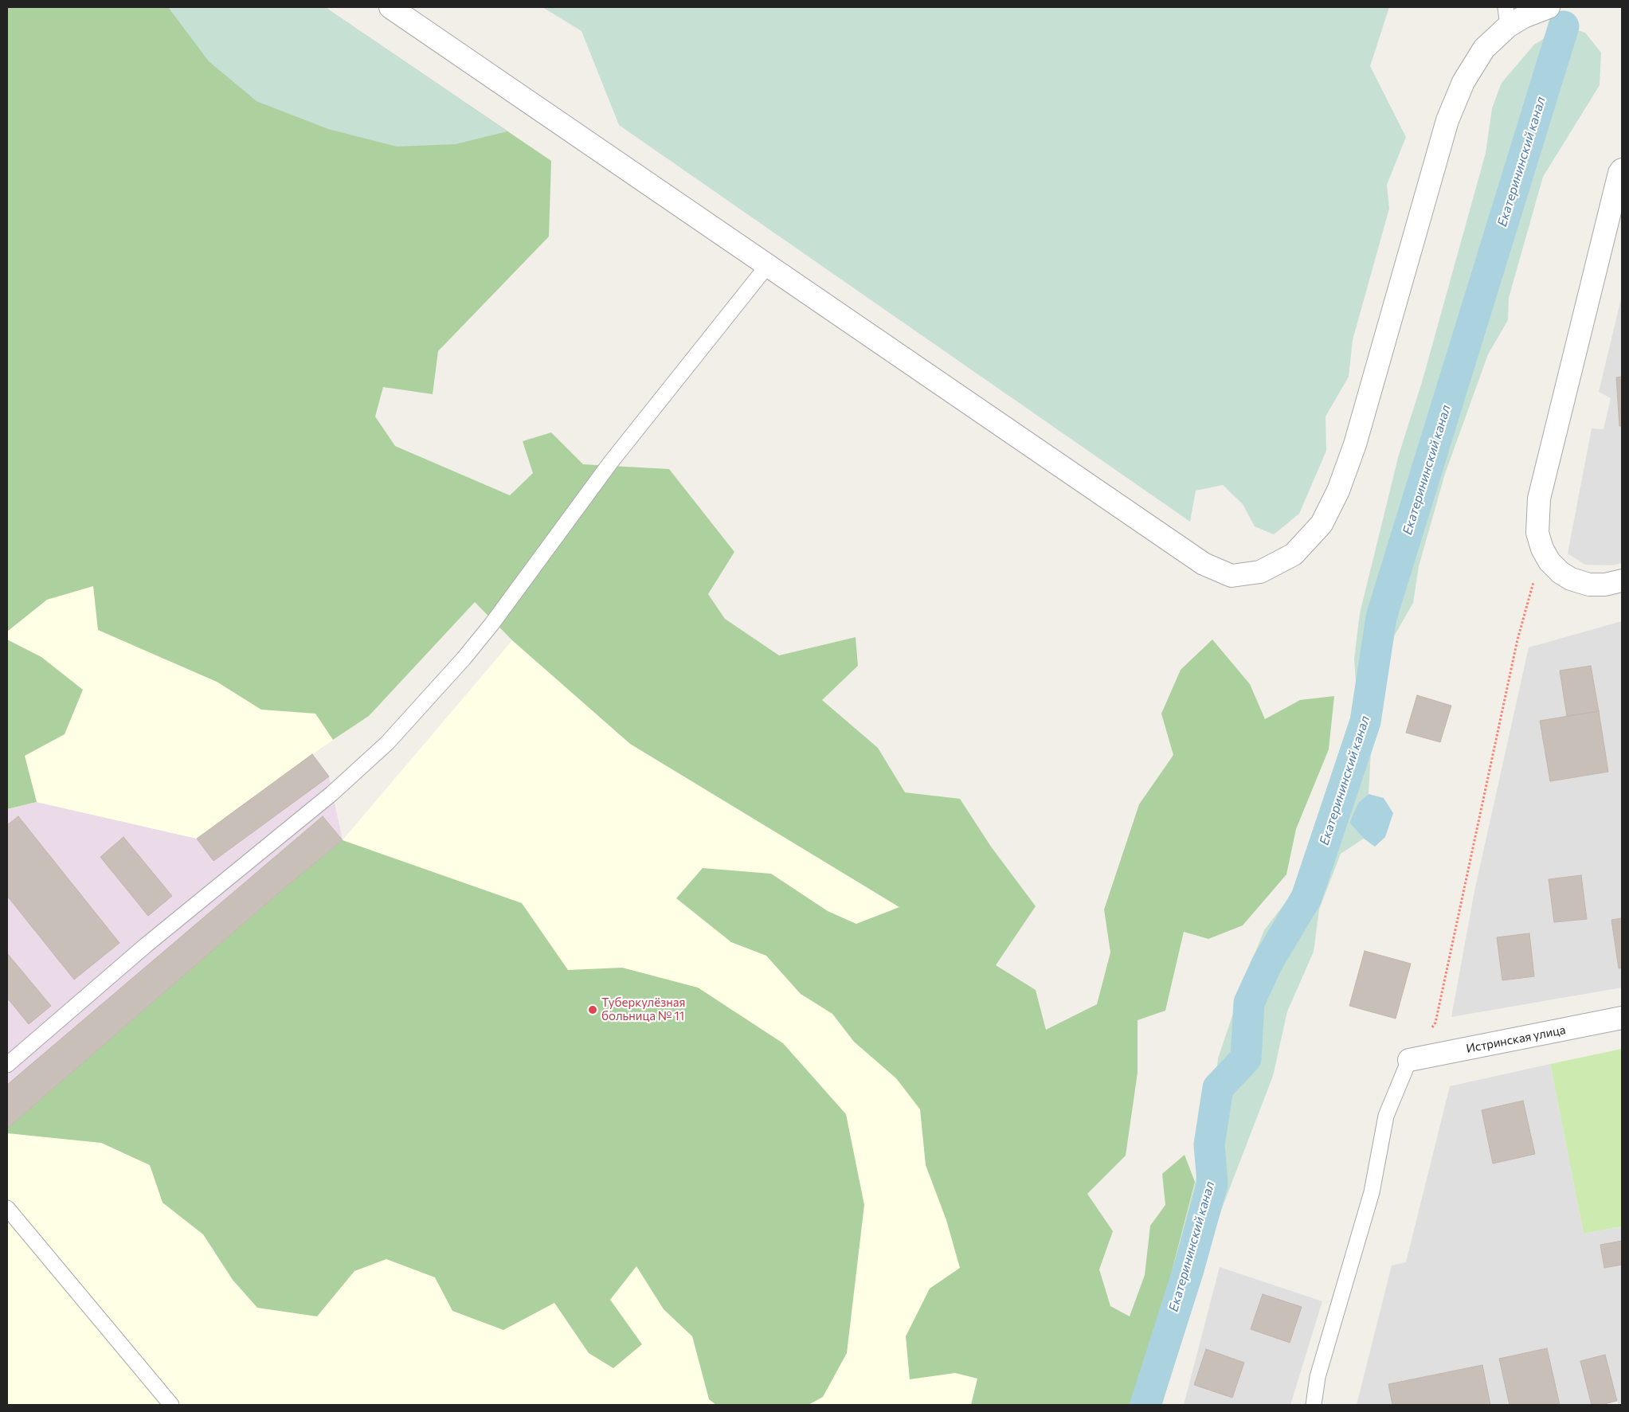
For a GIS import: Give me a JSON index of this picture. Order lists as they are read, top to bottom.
{
  "streets": {
    "street": ["Истринская улица"]
  },
  "water": ["Екатерининский канал"],
  "places": ["Туберкулёзная больница № 11"]
}
